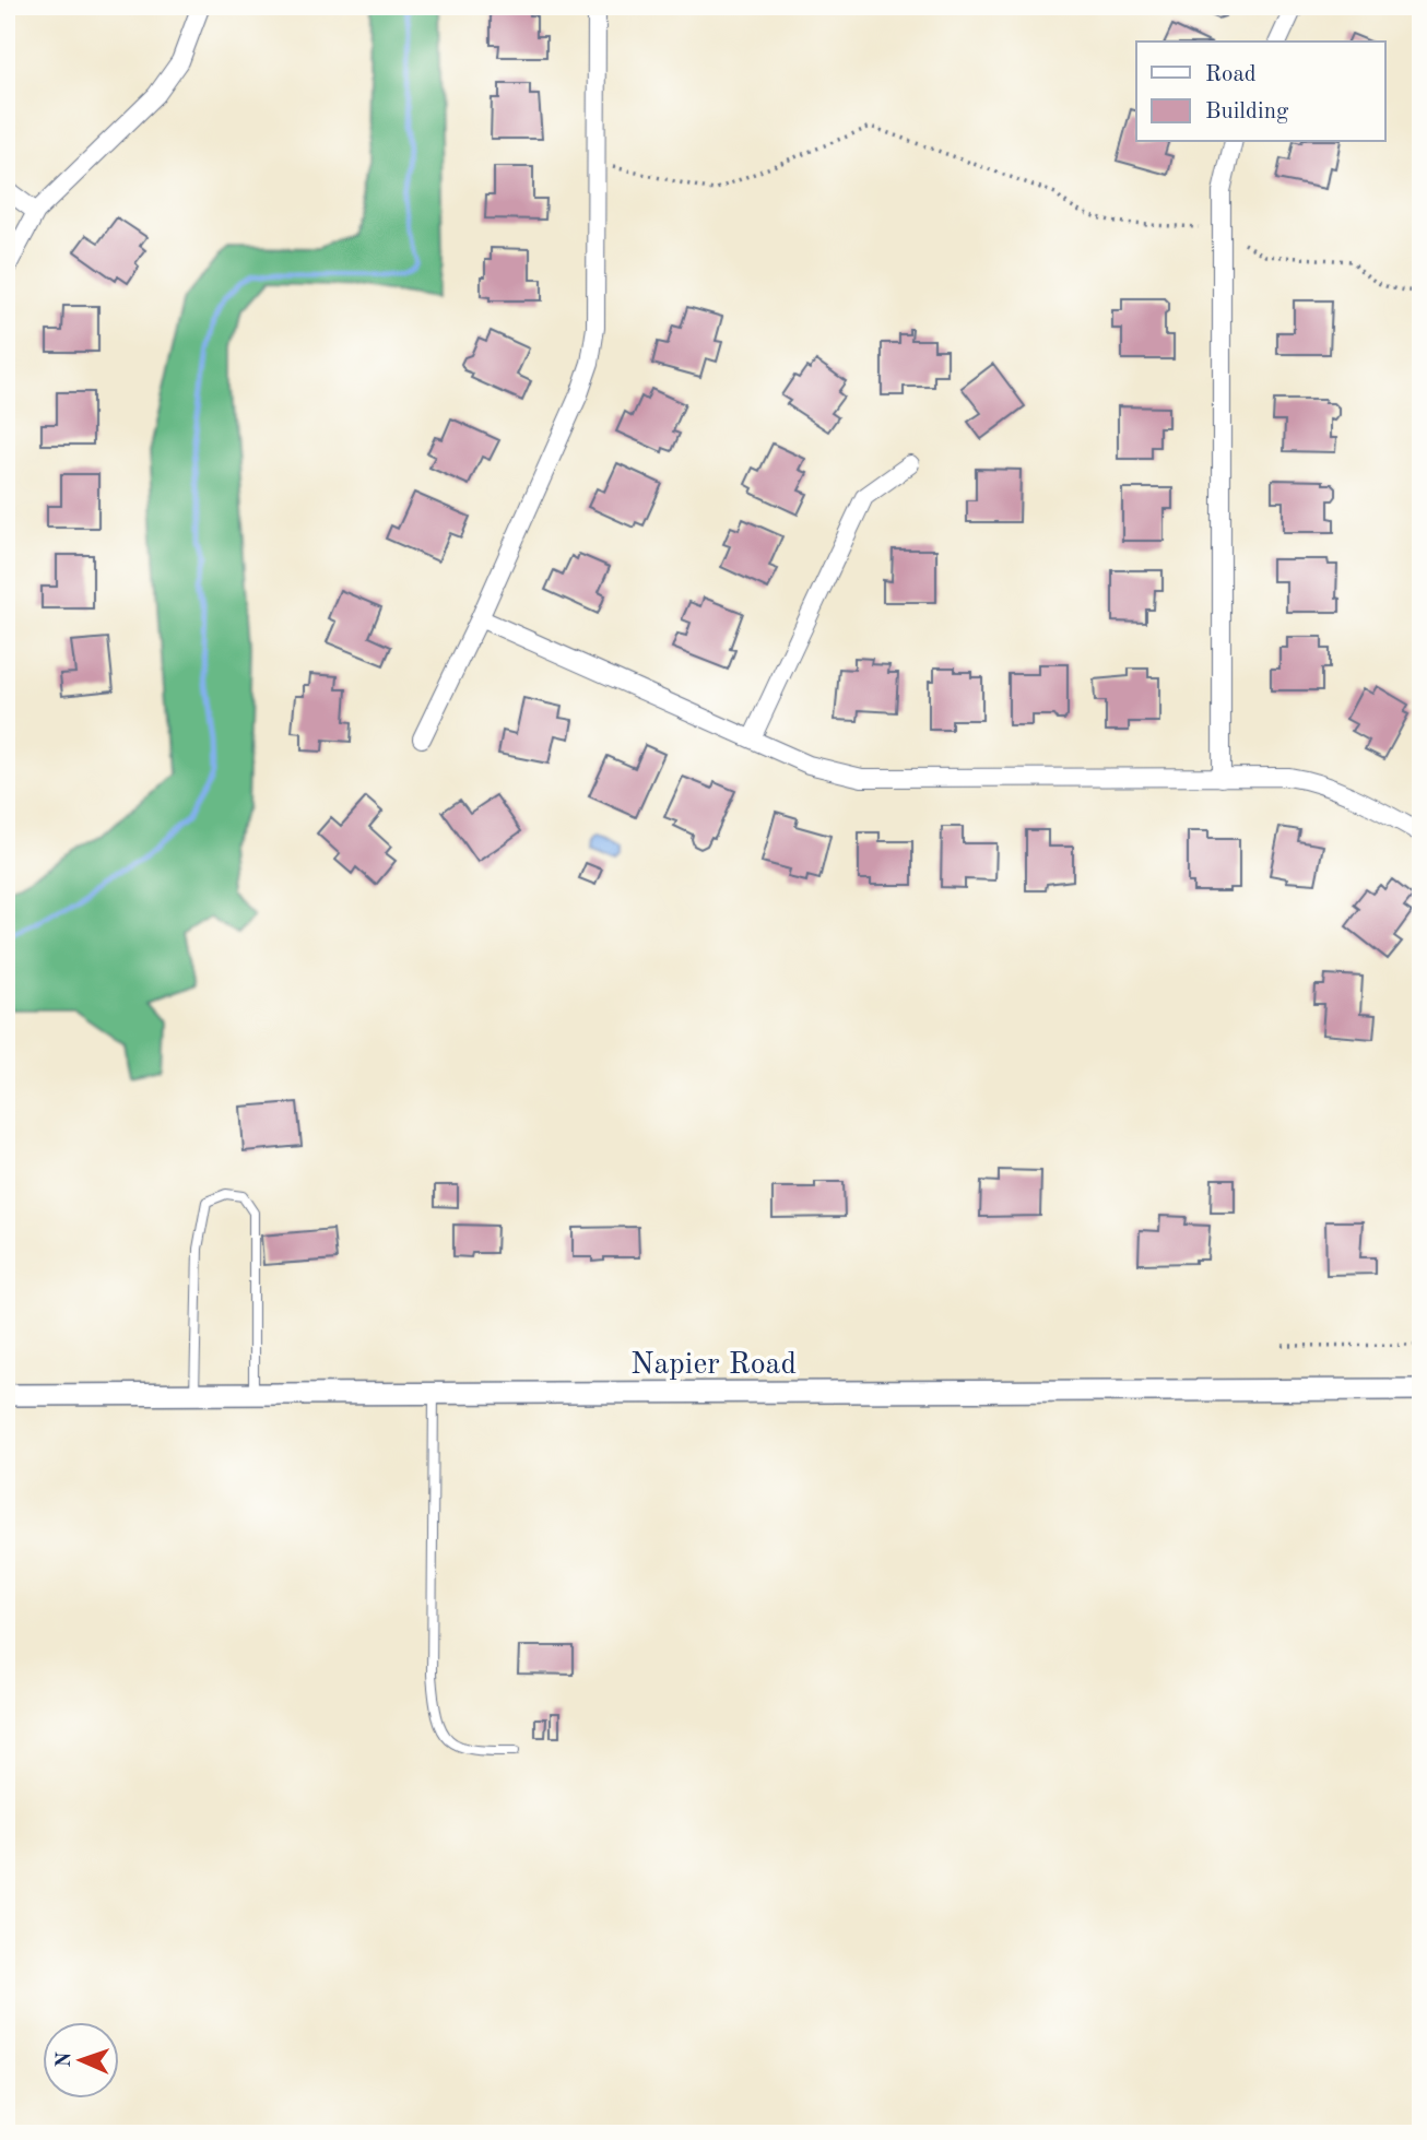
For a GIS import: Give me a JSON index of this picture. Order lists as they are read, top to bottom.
{
  "streets": {
    "street": ["Napier Road"]
  },
  "legend": ["Road", "Building"],
  "north": "left"
}
